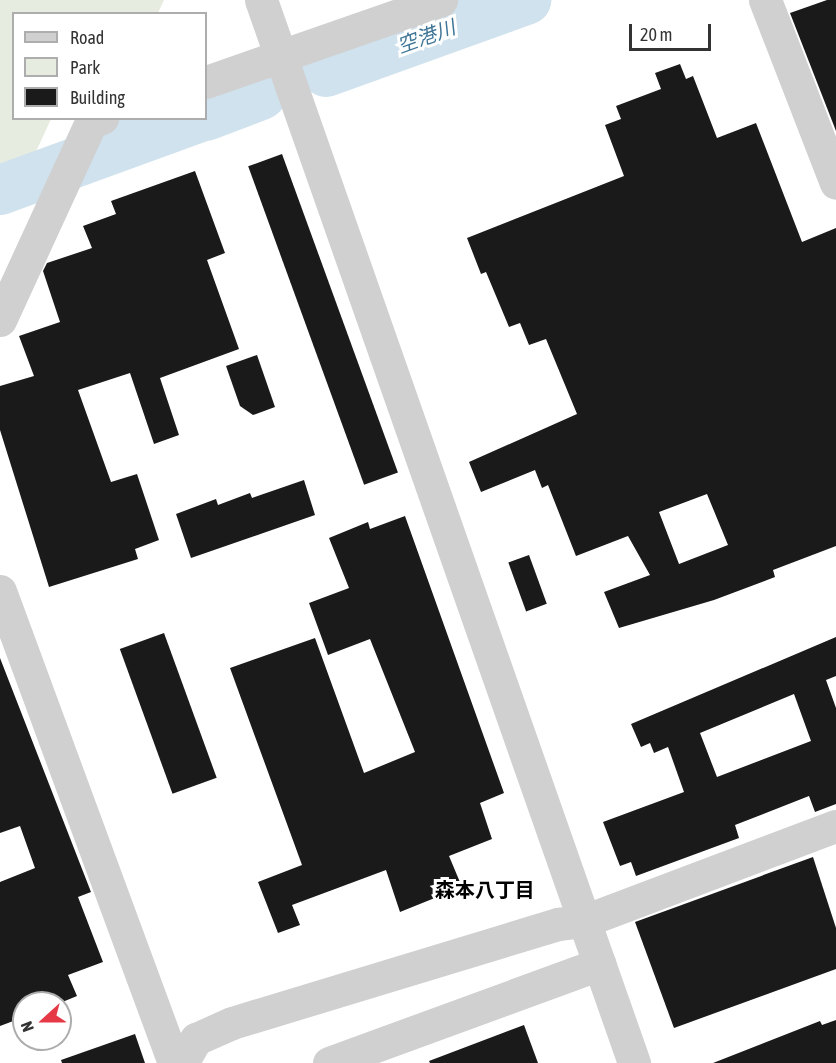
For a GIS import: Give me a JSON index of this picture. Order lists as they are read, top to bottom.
{
  "districts": ["森本八丁目"],
  "water": ["空港川"],
  "legend": ["Road", "Park", "Building"],
  "scale_bar": "20 m",
  "north": "left"
}
